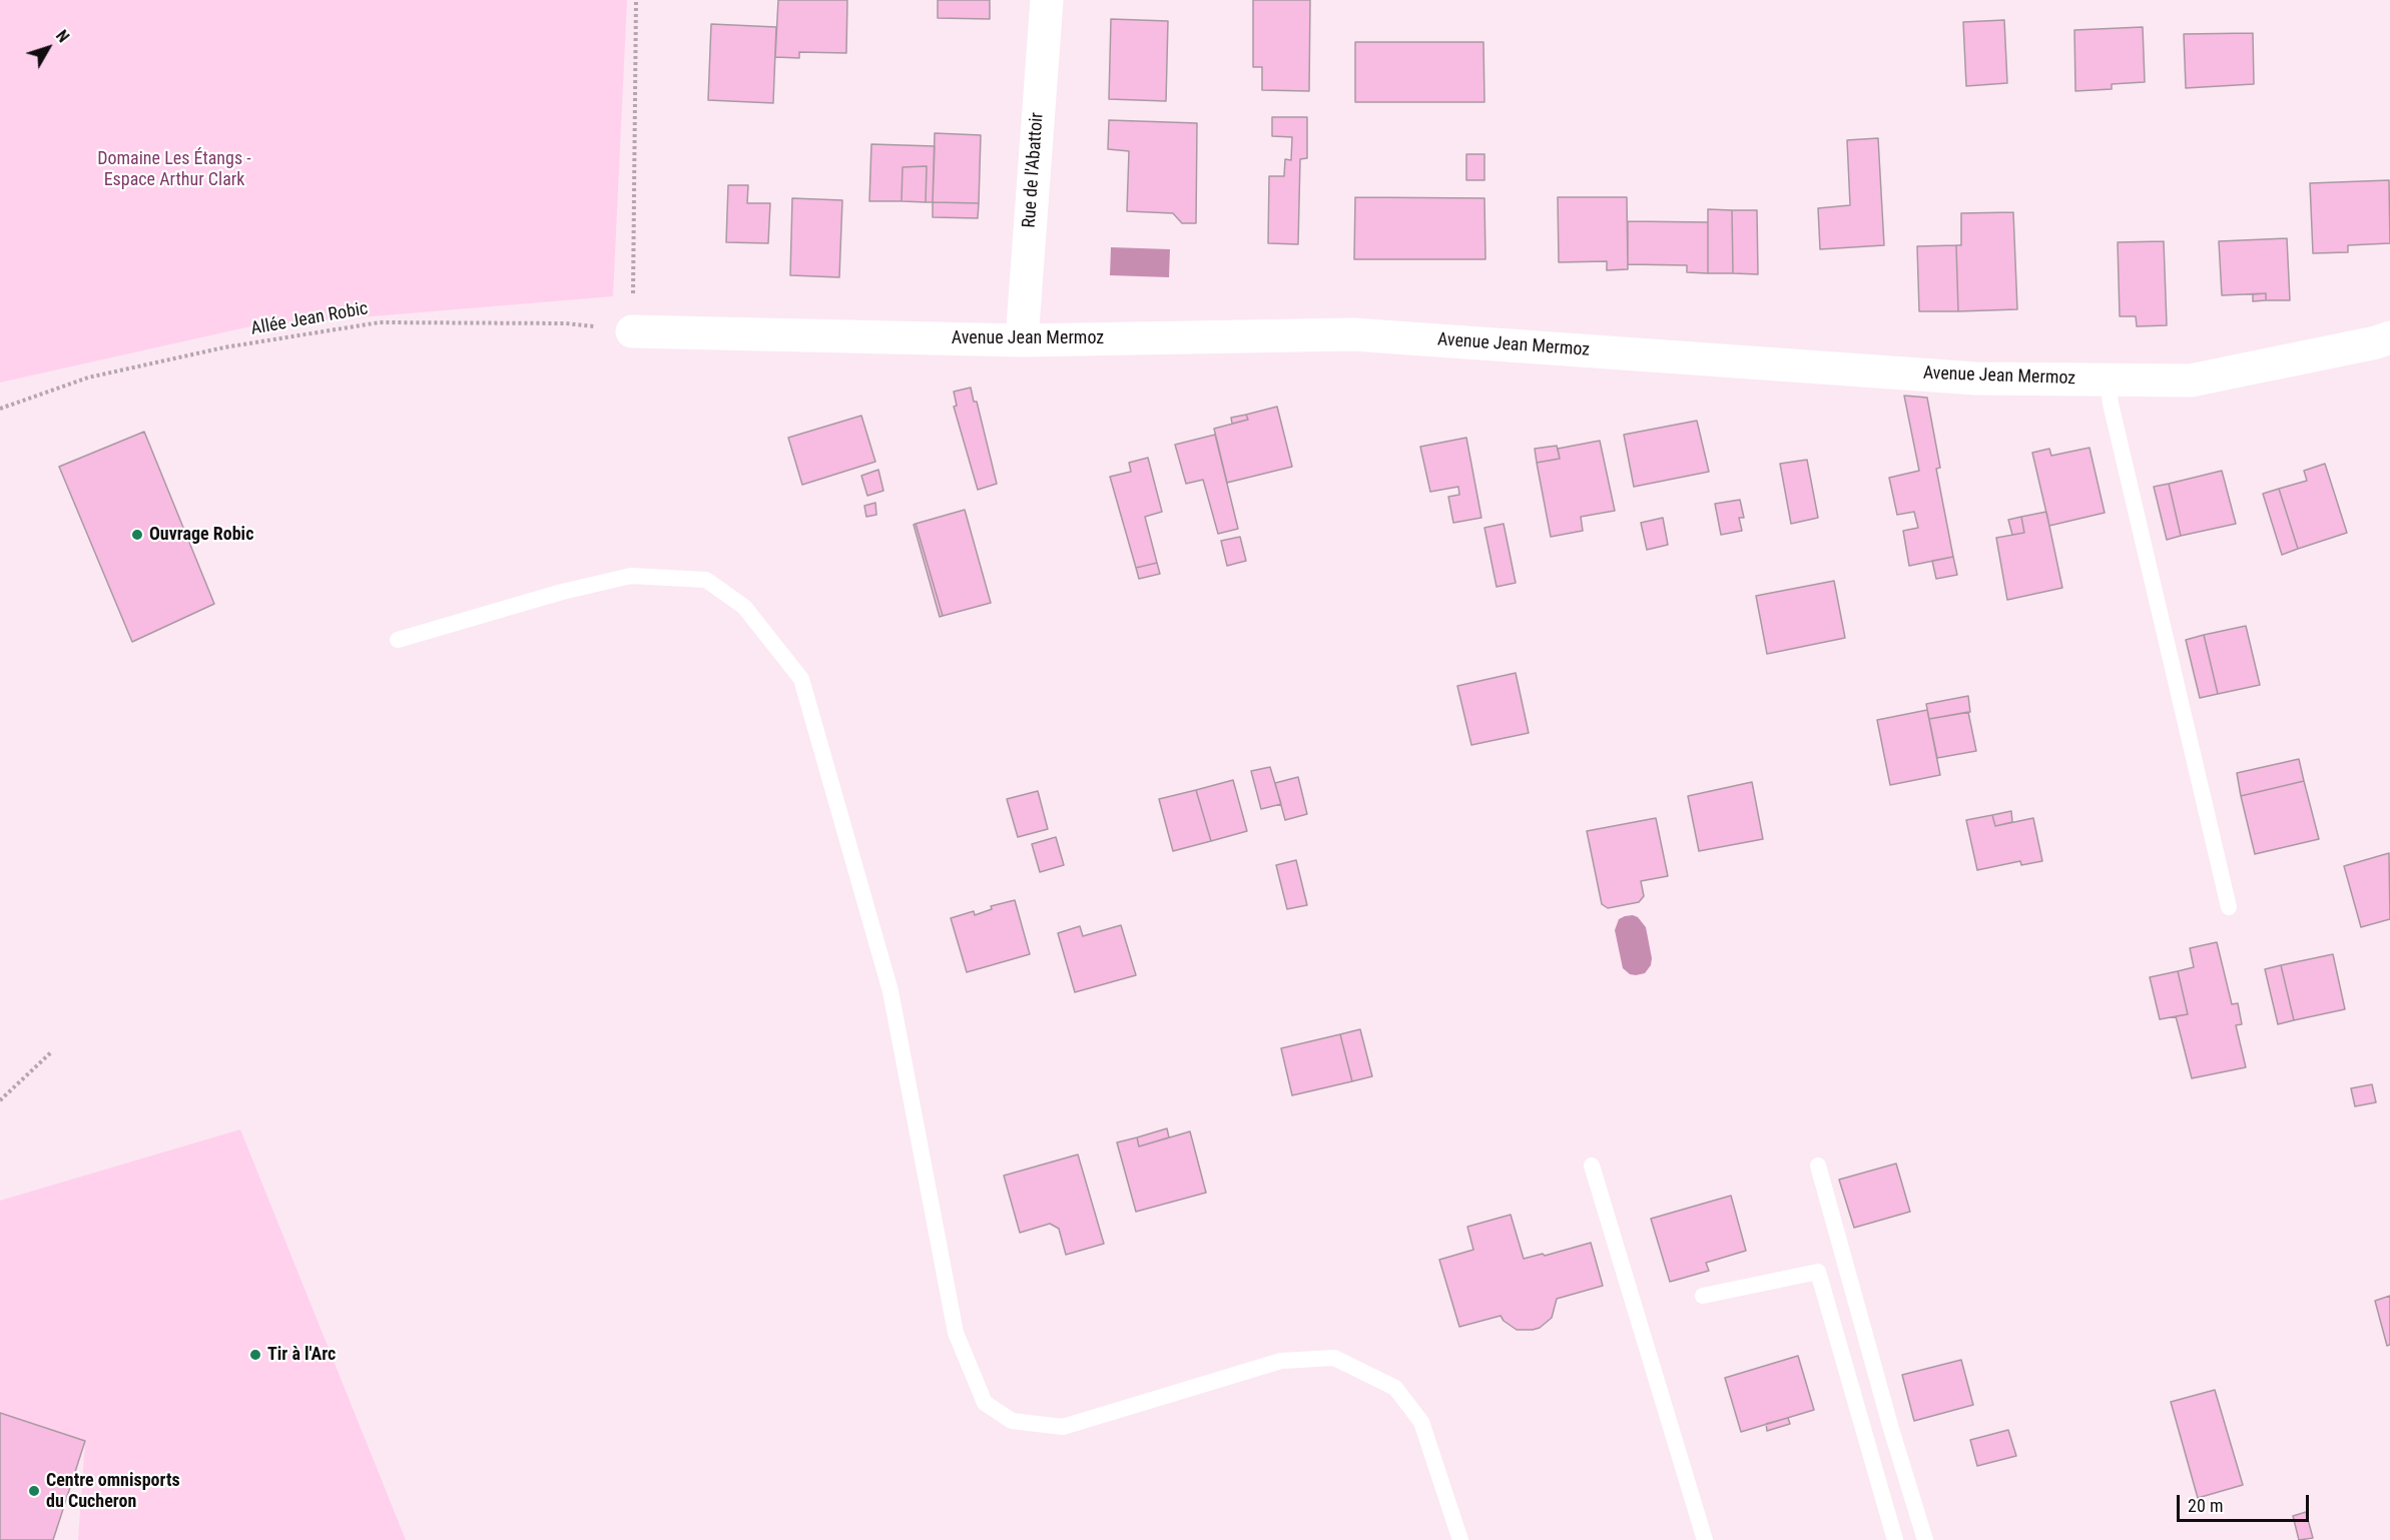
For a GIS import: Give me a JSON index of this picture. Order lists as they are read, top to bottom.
{
  "streets": {
    "street": ["Rue de l'Abattoir", "Avenue Jean Mermoz"],
    "path": ["Allée Jean Robic"]
  },
  "crossings": [
    ["Rue de l'Abattoir", "Avenue Jean Mermoz"],
    ["Allée Jean Robic", "Avenue Jean Mermoz"]
  ],
  "parks": ["Domaine Les Étangs - Espace Arthur Clark"],
  "places": ["Ouvrage Robic", "Tir à l'Arc", "Centre omnisports du Cucheron"],
  "scale_bar": "20 m",
  "north": "top right"
}
